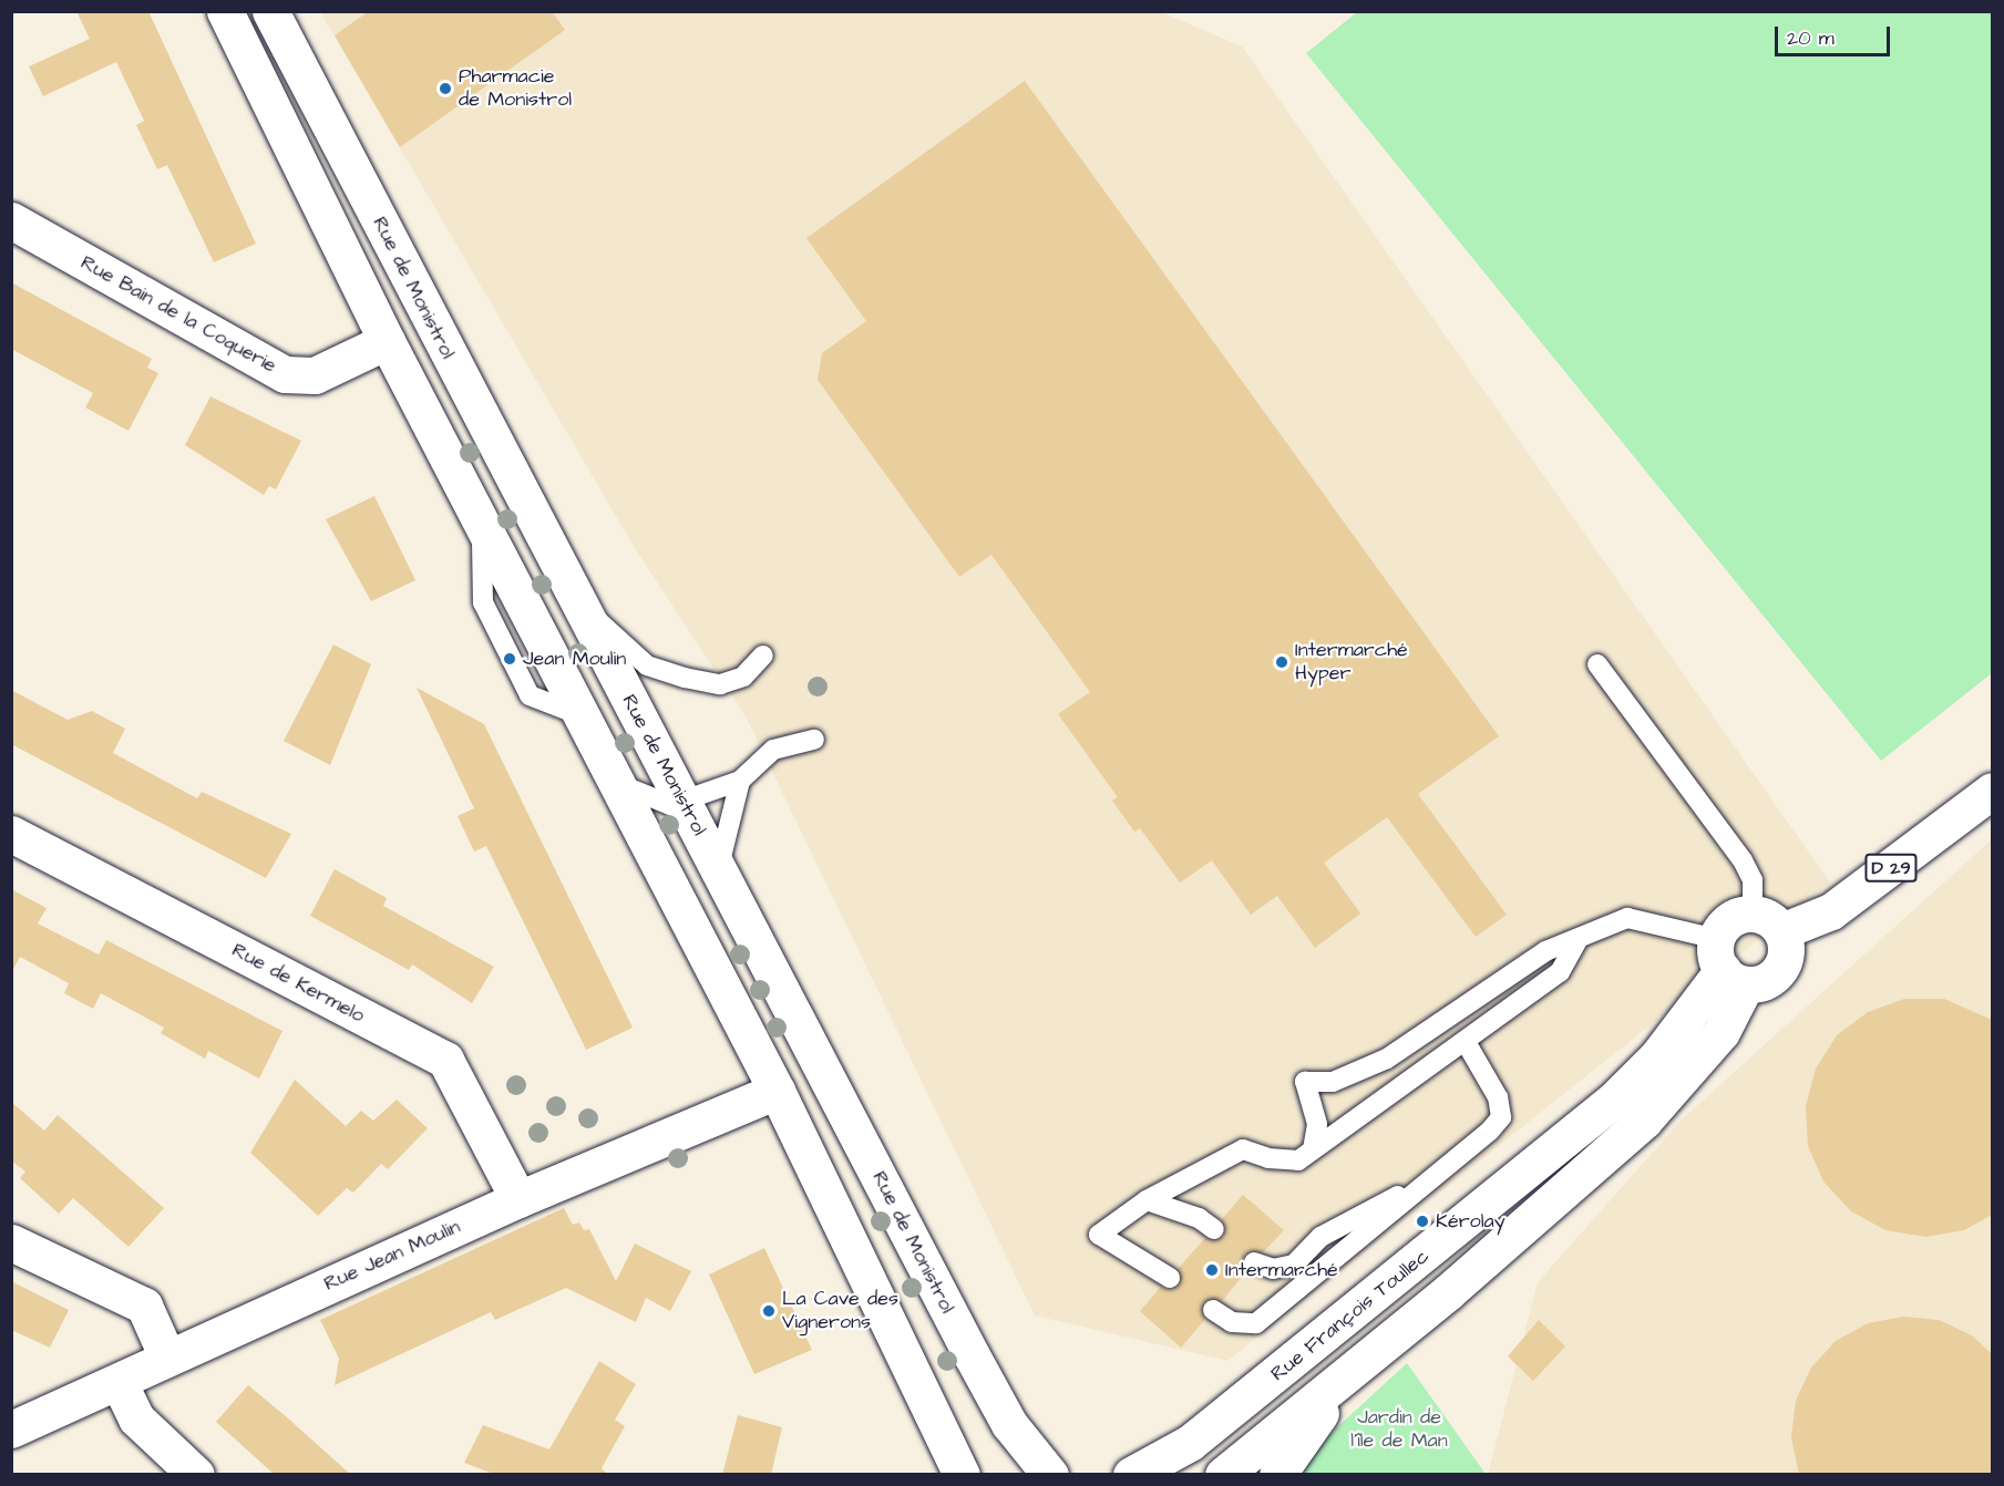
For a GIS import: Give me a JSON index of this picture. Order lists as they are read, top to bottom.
{
  "streets": {
    "main road": [
      "Rue de Monistrol",
      "Rue Bain de la Coquerie",
      "D 29",
      "Rue de Kermelo",
      "Rue Jean Moulin",
      "Rue François Toullec"
    ]
  },
  "crossings": [
    ["Rue de Kermelo", "Rue Jean Moulin"]
  ],
  "parks": ["Jardin de l'île de Man"],
  "places": [
    "Pharmacie de Monistrol",
    "Jean Moulin",
    "Intermarché Hyper",
    "Kérolay",
    "Intermarché",
    "La Cave des Vignerons"
  ],
  "scale_bar": "20 m"
}
